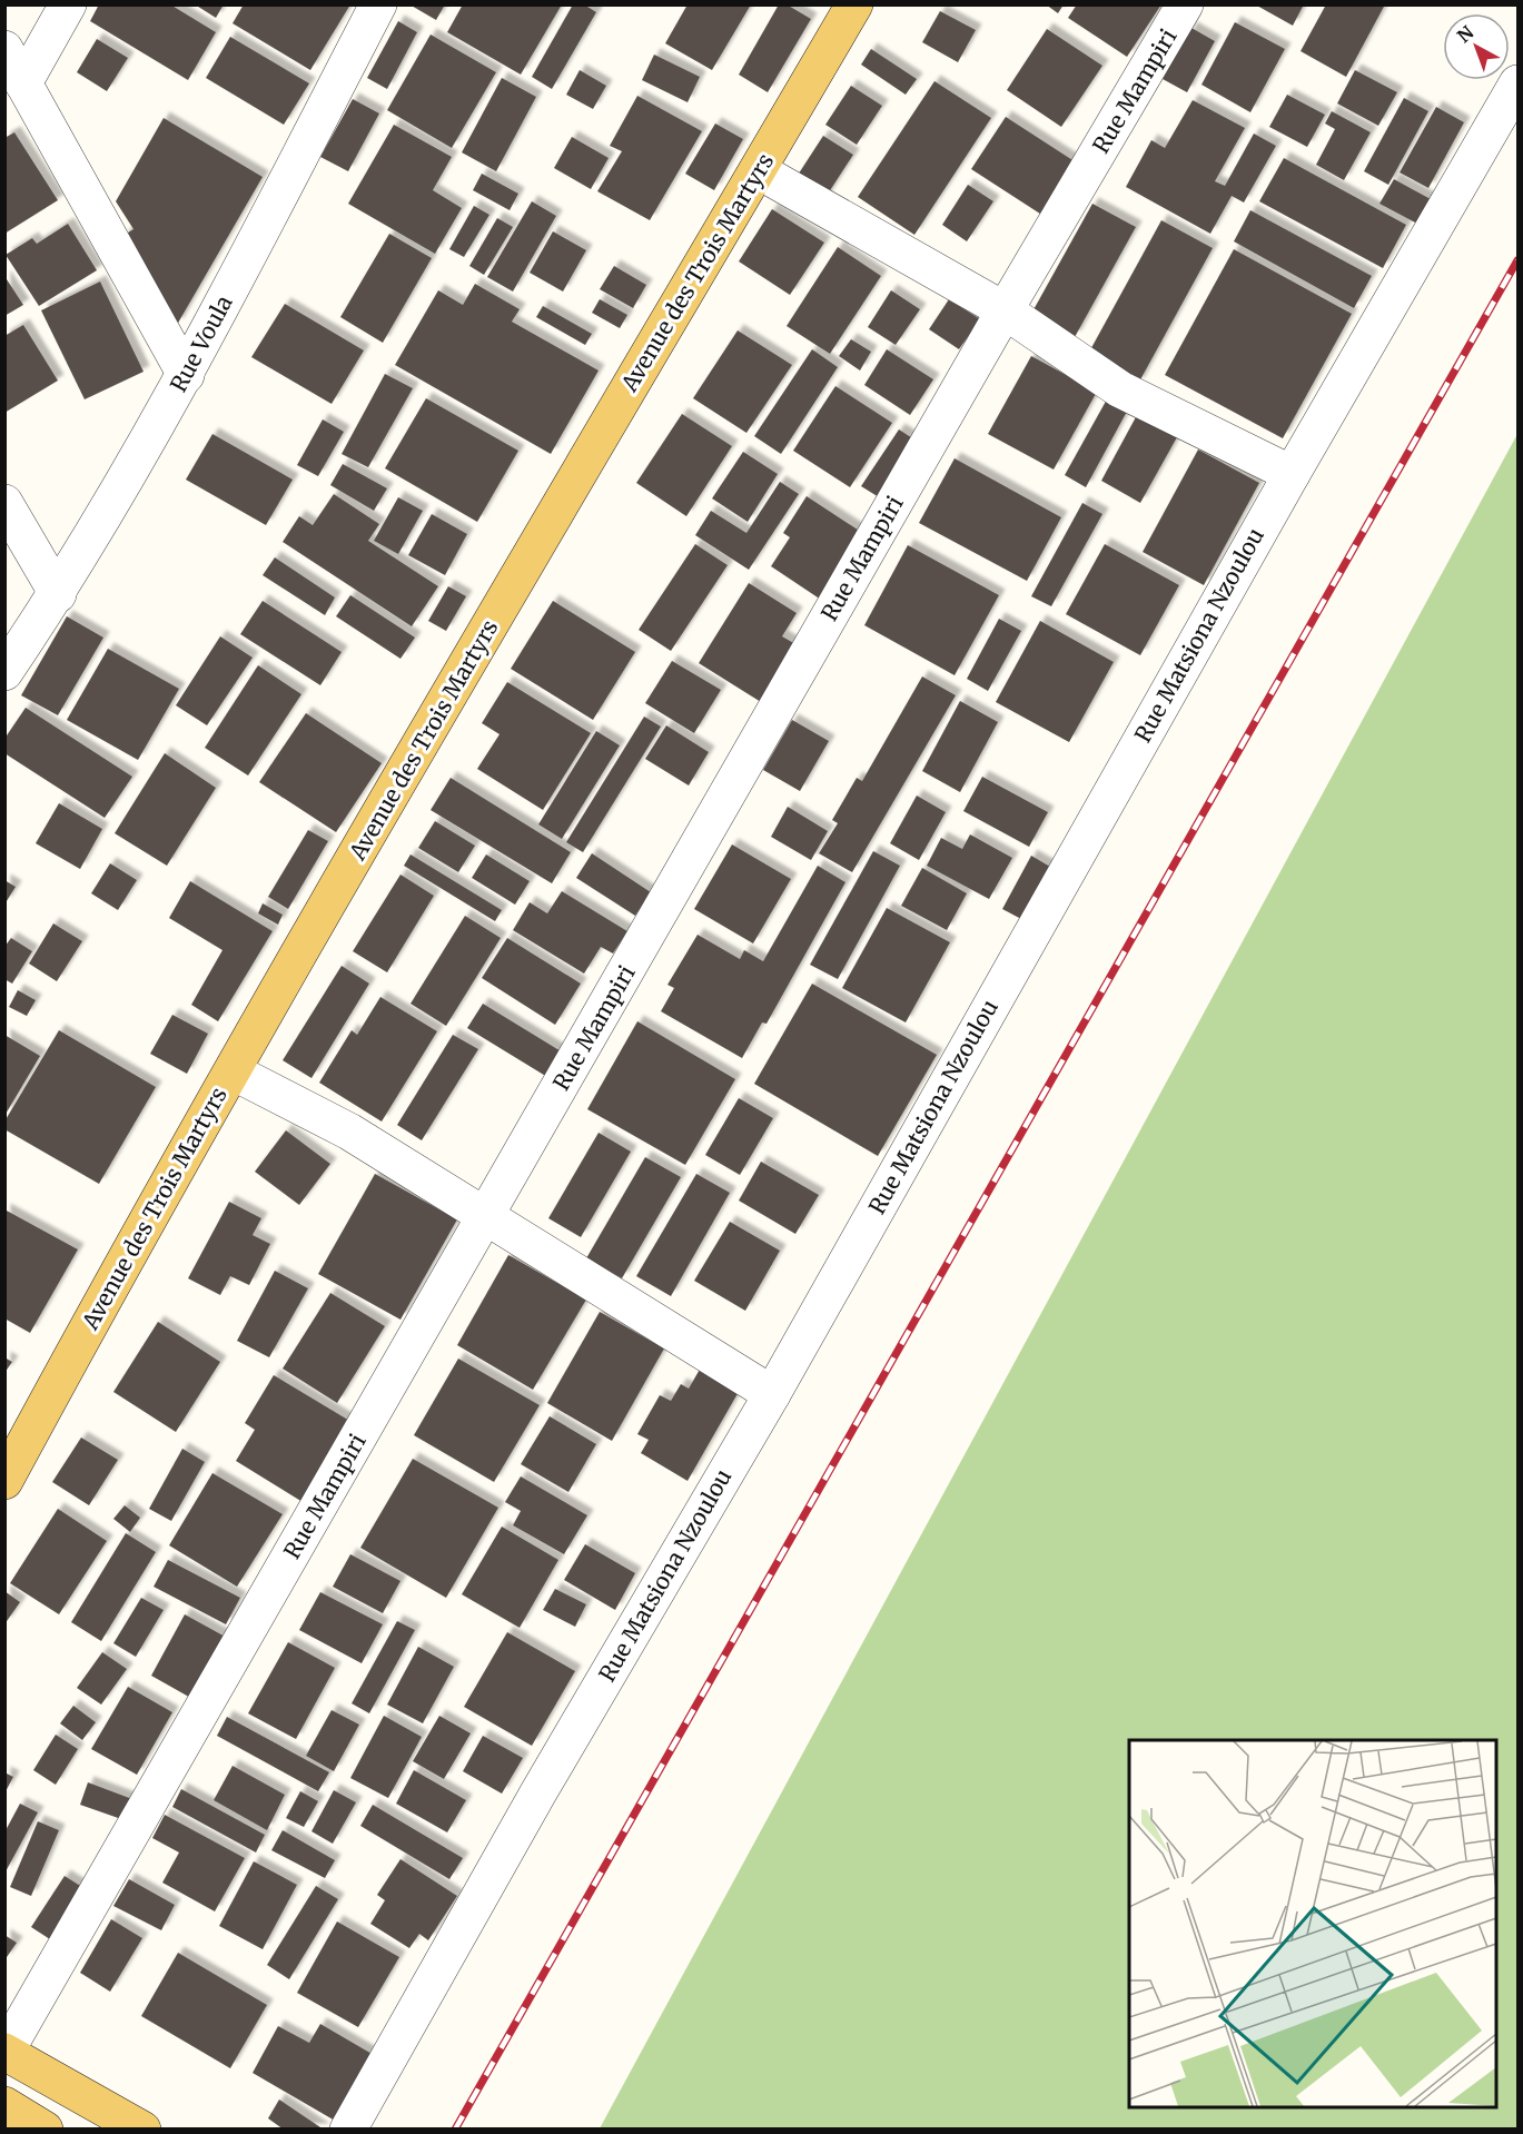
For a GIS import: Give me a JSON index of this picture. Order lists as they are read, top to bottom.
{
  "streets": {
    "main road": ["Avenue des Trois Martyrs"],
    "street": ["Rue Mampiri", "Rue Voula", "Rue Matsiona Nzoulou"]
  },
  "north": "top left"
}
